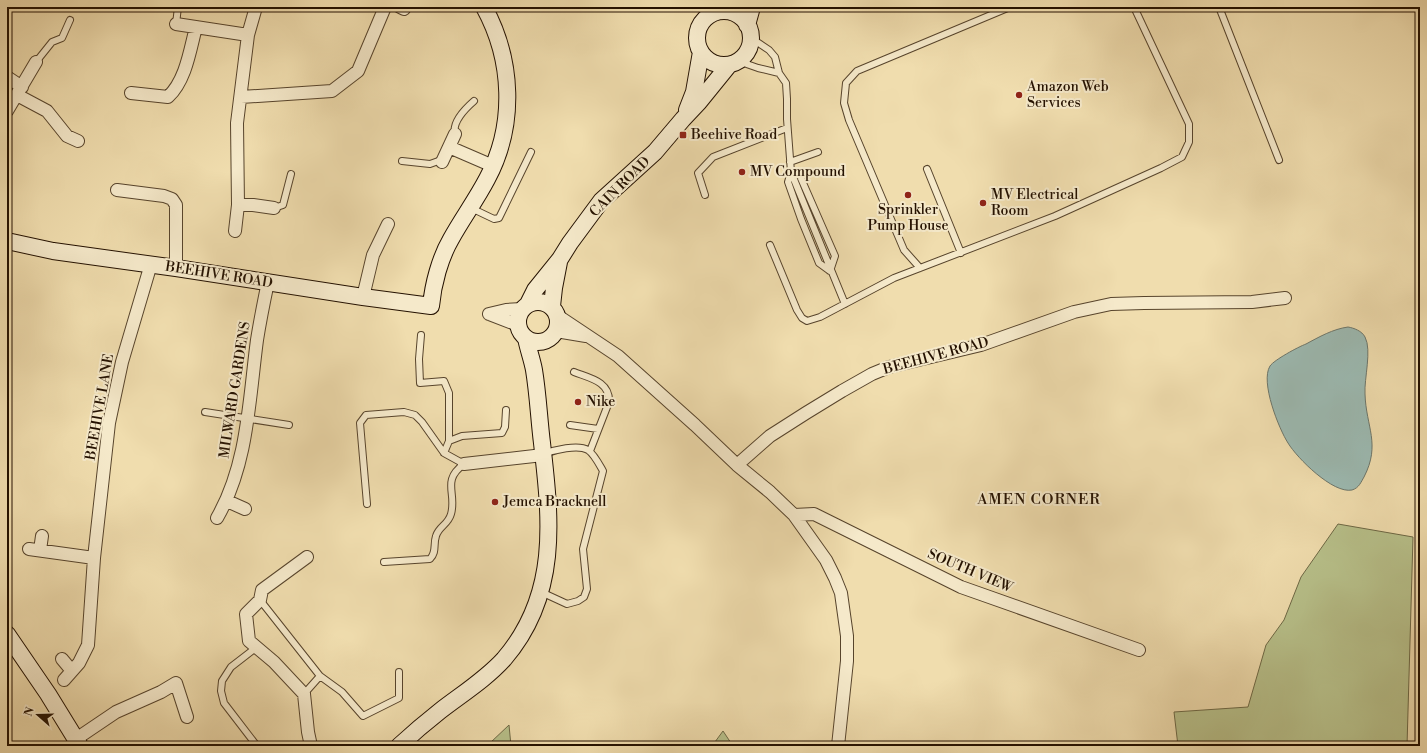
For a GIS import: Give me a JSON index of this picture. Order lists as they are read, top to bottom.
{
  "streets": {
    "street": [
      "CAIN ROAD",
      "BEEHIVE ROAD",
      "MILWARD GARDENS",
      "BEEHIVE LANE",
      "SOUTH VIEW"
    ]
  },
  "crossings": [
    ["BEEHIVE ROAD", "MILWARD GARDENS"],
    ["BEEHIVE ROAD", "BEEHIVE LANE"]
  ],
  "districts": ["AMEN CORNER"],
  "places": {
    "other": [
      "Amazon Web Services",
      "MV Compound",
      "Sprinkler Pump House",
      "MV Electrical Room",
      "Nike",
      "Jemca Bracknell"
    ],
    "transit": ["Beehive Road"]
  },
  "north": "left"
}
